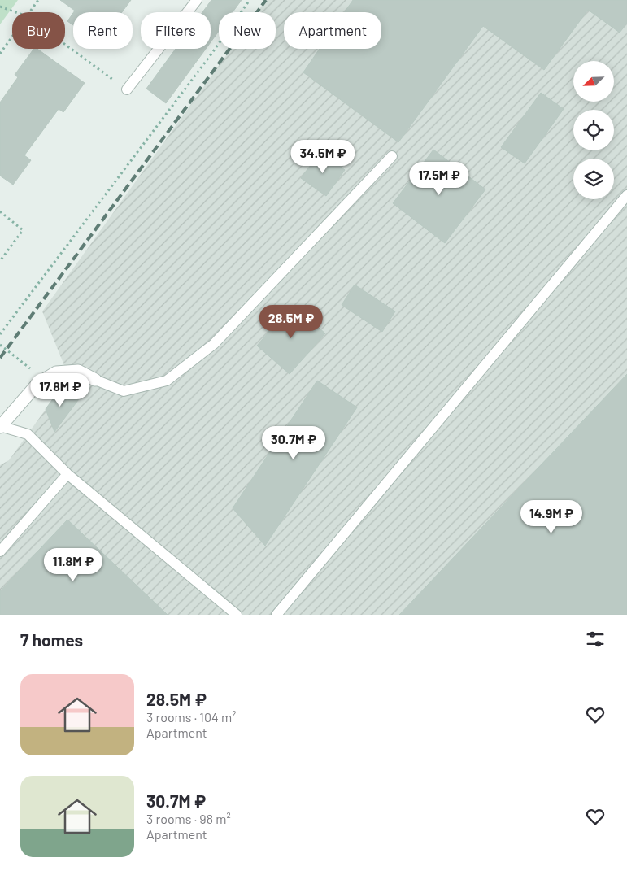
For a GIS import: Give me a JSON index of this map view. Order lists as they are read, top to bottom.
{
  "north": "bottom left",
  "page": {
    "chip": [
      "Buy",
      "Rent",
      "Filters",
      "New",
      "Apartment"
    ],
    "price": [
      "34.5M ₽",
      "17.5M ₽",
      "28.5M ₽",
      "17.8M ₽",
      "30.7M ₽",
      "14.9M ₽",
      "11.8M ₽"
    ],
    "heading": "7 homes",
    "list": [
      {
        "name": "28.5M ₽",
        "note": "3 rooms · 104 m² · Apartment"
      },
      {
        "name": "30.7M ₽",
        "note": "3 rooms · 98 m² · Apartment"
      }
    ]
  }
}
